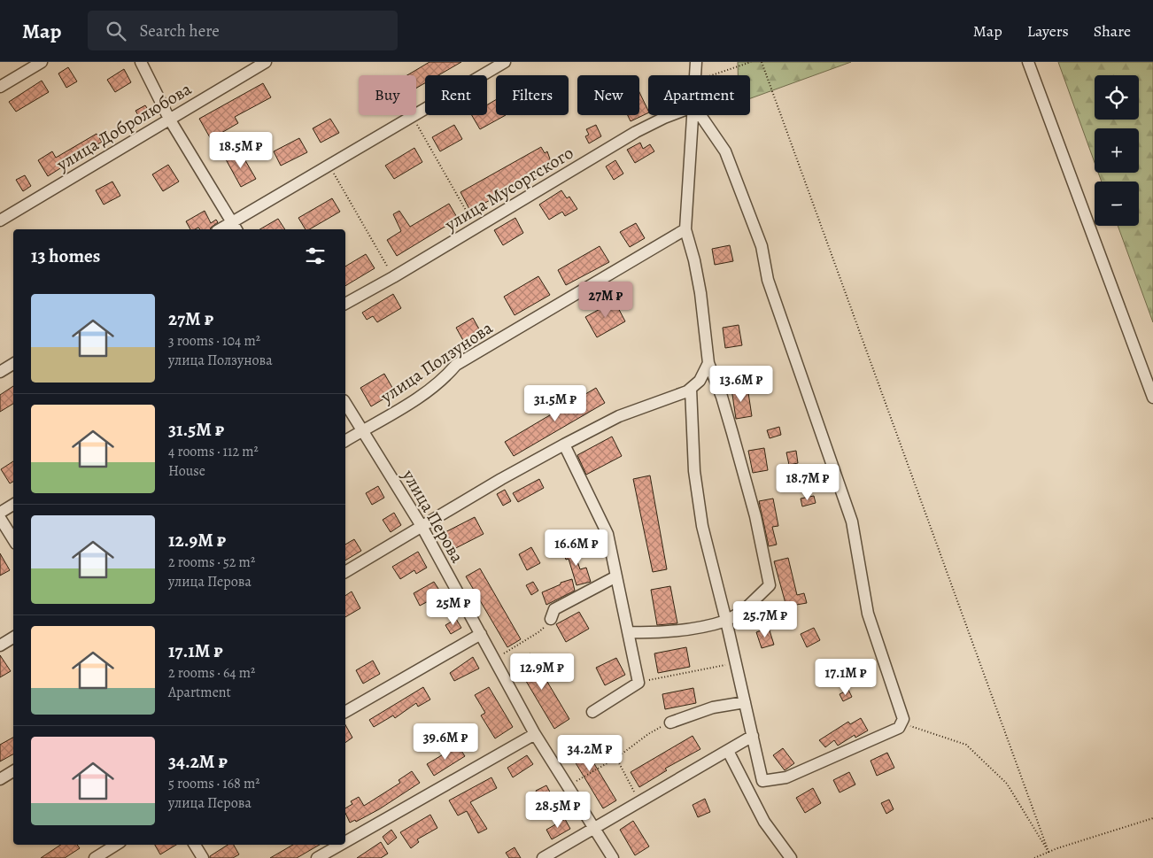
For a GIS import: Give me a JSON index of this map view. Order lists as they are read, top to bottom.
{
  "streets": {
    "street": [
      "улица Добролюбова",
      "улица Мусоргского",
      "улица Ползунова",
      "улица Перова"
    ]
  },
  "crossings": [
    ["улица Ползунова", "улица Перова"]
  ],
  "page": {
    "header": "Map",
    "search": "Search here",
    "nav": ["Map", "Layers", "Share"],
    "map_buttons": ["+", "−"],
    "chip": [
      "Buy",
      "Rent",
      "Filters",
      "New",
      "Apartment"
    ],
    "price": [
      "18.5M ₽",
      "27M ₽",
      "13.6M ₽",
      "31.5M ₽",
      "18.7M ₽",
      "16.6M ₽",
      "25M ₽",
      "25.7M ₽",
      "12.9M ₽",
      "17.1M ₽",
      "39.6M ₽",
      "34.2M ₽",
      "28.5M ₽"
    ],
    "heading": "13 homes",
    "list": [
      {
        "name": "27M ₽",
        "note": "3 rooms · 104 m² · улица Ползунова"
      },
      {
        "name": "31.5M ₽",
        "note": "4 rooms · 112 m² · House"
      },
      {
        "name": "12.9M ₽",
        "note": "2 rooms · 52 m² · улица Перова"
      },
      {
        "name": "17.1M ₽",
        "note": "2 rooms · 64 m² · Apartment"
      },
      {
        "name": "34.2M ₽",
        "note": "5 rooms · 168 m² · улица Перова"
      }
    ]
  }
}
